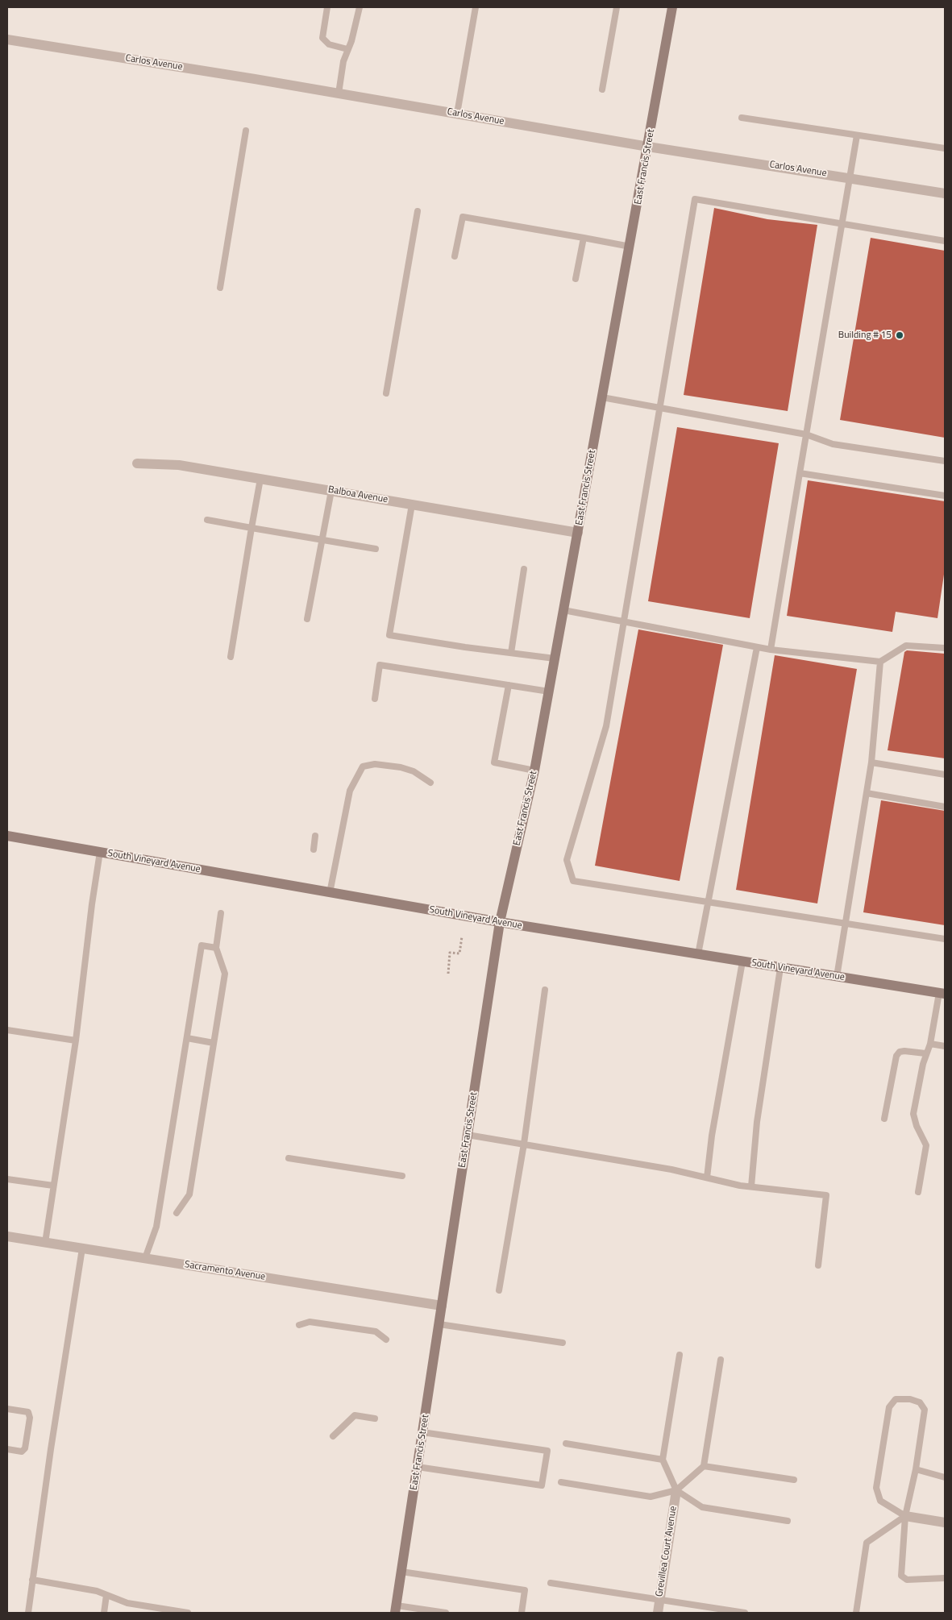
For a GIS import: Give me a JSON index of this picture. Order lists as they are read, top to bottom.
{
  "streets": {
    "street": [
      "Carlos Avenue",
      "East Francis Street",
      "Balboa Avenue",
      "South Vineyard Avenue",
      "Sacramento Avenue",
      "Grevillea Court Avenue"
    ]
  },
  "crossings": [
    ["Carlos Avenue", "East Francis Street"],
    ["East Francis Street", "Balboa Avenue"],
    ["East Francis Street", "South Vineyard Avenue"],
    ["East Francis Street", "Sacramento Avenue"]
  ],
  "places": ["Building # 15"]
}
